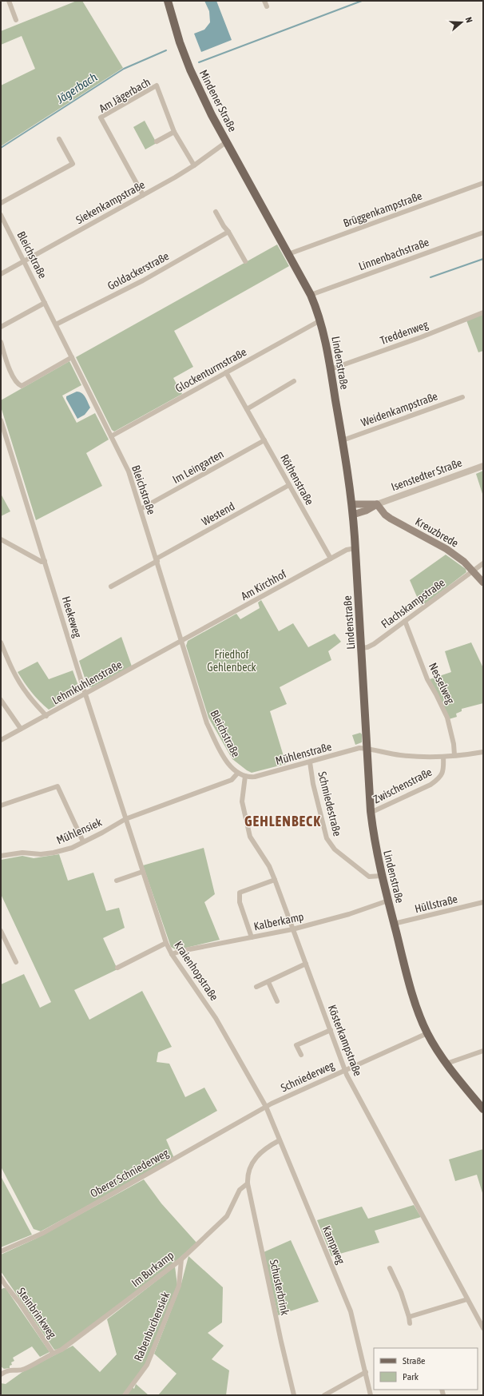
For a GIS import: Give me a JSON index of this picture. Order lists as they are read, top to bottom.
{
  "streets": {
    "main road": [
      "Mindener Straße",
      "Lindenstraße",
      "Isenstedter Straße",
      "Kreuzbrede"
    ],
    "street": [
      "Am Jägerbach",
      "Siekenkampstraße",
      "Brüggenkampstraße",
      "Linnenbachstraße",
      "Bleichstraße",
      "Goldackerstraße",
      "Treddenweg",
      "Glockenturmstraße",
      "Weidenkampstraße",
      "Im Leingarten",
      "Röthenstraße",
      "Westend",
      "Am Kirchhof",
      "Flachskampstraße",
      "Heekeweg",
      "Lehmkuhlenstraße",
      "Nesselweg",
      "Mühlenstraße",
      "Zwischenstraße",
      "Schmiedestraße",
      "Mühlensiek",
      "Hüllstraße",
      "Kalberkamp",
      "Kraienhopstraße",
      "Kösterkampstraße",
      "Schniederweg",
      "Oberer Schniederweg",
      "Kampweg",
      "Im Burkamp",
      "Schusterbrink",
      "Steinbrinkweg",
      "Rabenbuchensiek"
    ]
  },
  "crossings": [
    ["Am Jägerbach", "Siekenkampstraße"],
    ["Mindener Straße", "Siekenkampstraße"],
    ["Mindener Straße", "Lindenstraße"],
    ["Siekenkampstraße", "Bleichstraße"],
    ["Brüggenkampstraße", "Lindenstraße"],
    ["Linnenbachstraße", "Lindenstraße"],
    ["Bleichstraße", "Goldackerstraße"],
    ["Bleichstraße", "Glockenturmstraße"],
    ["Bleichstraße", "Im Leingarten"],
    ["Bleichstraße", "Westend"],
    ["Bleichstraße", "Am Kirchhof"],
    ["Bleichstraße", "Lehmkuhlenstraße"],
    ["Bleichstraße", "Mühlenstraße"],
    ["Bleichstraße", "Kösterkampstraße"],
    ["Treddenweg", "Lindenstraße"],
    ["Lindenstraße", "Glockenturmstraße"],
    ["Lindenstraße", "Weidenkampstraße"],
    ["Lindenstraße", "Isenstedter Straße"],
    ["Lindenstraße", "Am Kirchhof"],
    ["Lindenstraße", "Flachskampstraße"],
    ["Lindenstraße", "Mühlenstraße"],
    ["Lindenstraße", "Zwischenstraße"],
    ["Lindenstraße", "Schmiedestraße"],
    ["Lindenstraße", "Hüllstraße"],
    ["Lindenstraße", "Kalberkamp"],
    ["Lindenstraße", "Schniederweg"],
    ["Glockenturmstraße", "Röthenstraße"],
    ["Im Leingarten", "Röthenstraße"],
    ["Isenstedter Straße", "Kreuzbrede"],
    ["Röthenstraße", "Westend"],
    ["Röthenstraße", "Am Kirchhof"],
    ["Kreuzbrede", "Flachskampstraße"],
    ["Am Kirchhof", "Lehmkuhlenstraße"],
    ["Flachskampstraße", "Nesselweg"],
    ["Heekeweg", "Lehmkuhlenstraße"],
    ["Heekeweg", "Mühlensiek"],
    ["Heekeweg", "Kraienhopstraße"],
    ["Mühlenstraße", "Schmiedestraße"],
    ["Mühlenstraße", "Kösterkampstraße"],
    ["Mühlensiek", "Kraienhopstraße"],
    ["Kalberkamp", "Kraienhopstraße"],
    ["Kalberkamp", "Kösterkampstraße"],
    ["Kraienhopstraße", "Schniederweg"],
    ["Kraienhopstraße", "Oberer Schniederweg"],
    ["Kraienhopstraße", "Kampweg"],
    ["Kösterkampstraße", "Schniederweg"],
    ["Schniederweg", "Oberer Schniederweg"],
    ["Schniederweg", "Kampweg"],
    ["Oberer Schniederweg", "Kampweg"],
    ["Im Burkamp", "Schusterbrink"],
    ["Im Burkamp", "Steinbrinkweg"],
    ["Im Burkamp", "Rabenbuchensiek"]
  ],
  "districts": ["GEHLENBECK"],
  "water": ["Jägerbach"],
  "parks": ["Friedhof Gehlenbeck"],
  "legend": ["Straße", "Park"],
  "north": "right"
}
